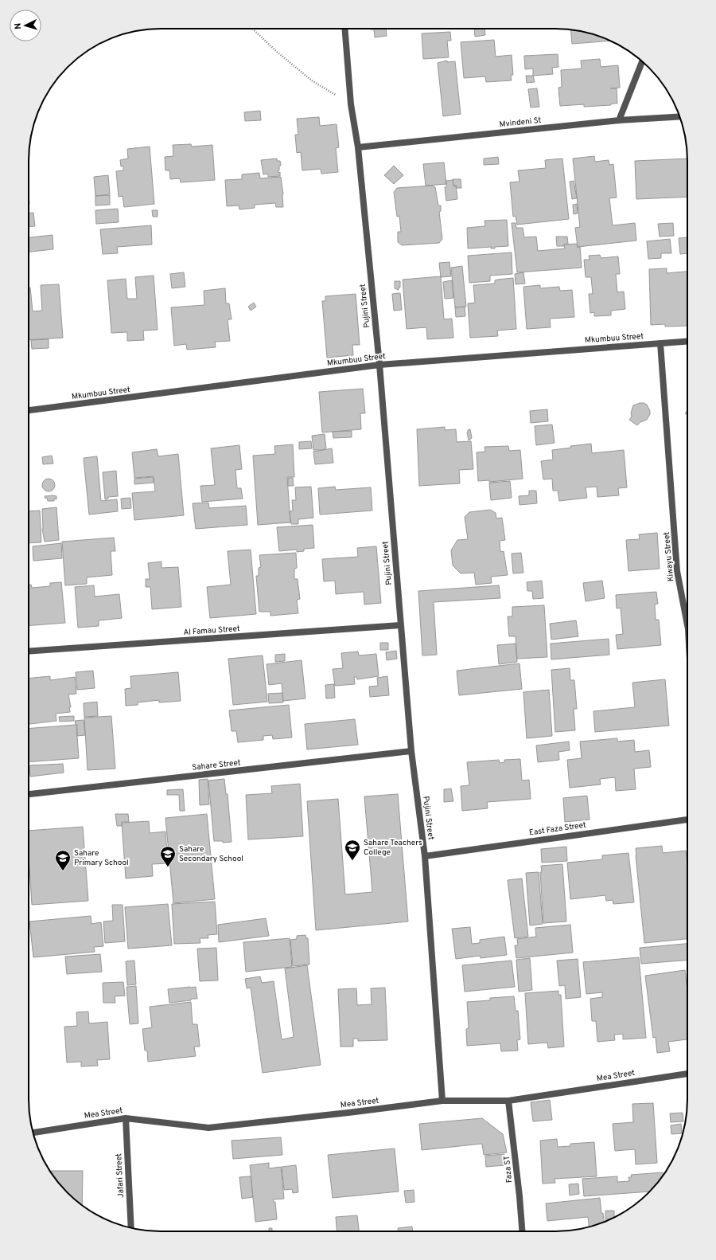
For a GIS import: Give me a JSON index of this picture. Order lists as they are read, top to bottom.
{
  "streets": {
    "street": [
      "Mvindeni St",
      "Pujini Street",
      "Mkumbuu Street",
      "Kiwayu Street",
      "Al Famau Street",
      "Sahare Street",
      "East Faza Street",
      "Mea Street",
      "Faza ST",
      "Jafari Street"
    ]
  },
  "crossings": [
    ["Mvindeni St", "Pujini Street"],
    ["Pujini Street", "Mkumbuu Street"],
    ["Pujini Street", "Al Famau Street"],
    ["Pujini Street", "Sahare Street"],
    ["Pujini Street", "East Faza Street"],
    ["Pujini Street", "Mea Street"],
    ["Mkumbuu Street", "Kiwayu Street"],
    ["Mea Street", "Faza ST"],
    ["Mea Street", "Jafari Street"]
  ],
  "places": {
    "school or university": ["Sahare Teachers College", "Sahare Secondary School", "Sahare Primary School"]
  },
  "north": "left"
}
